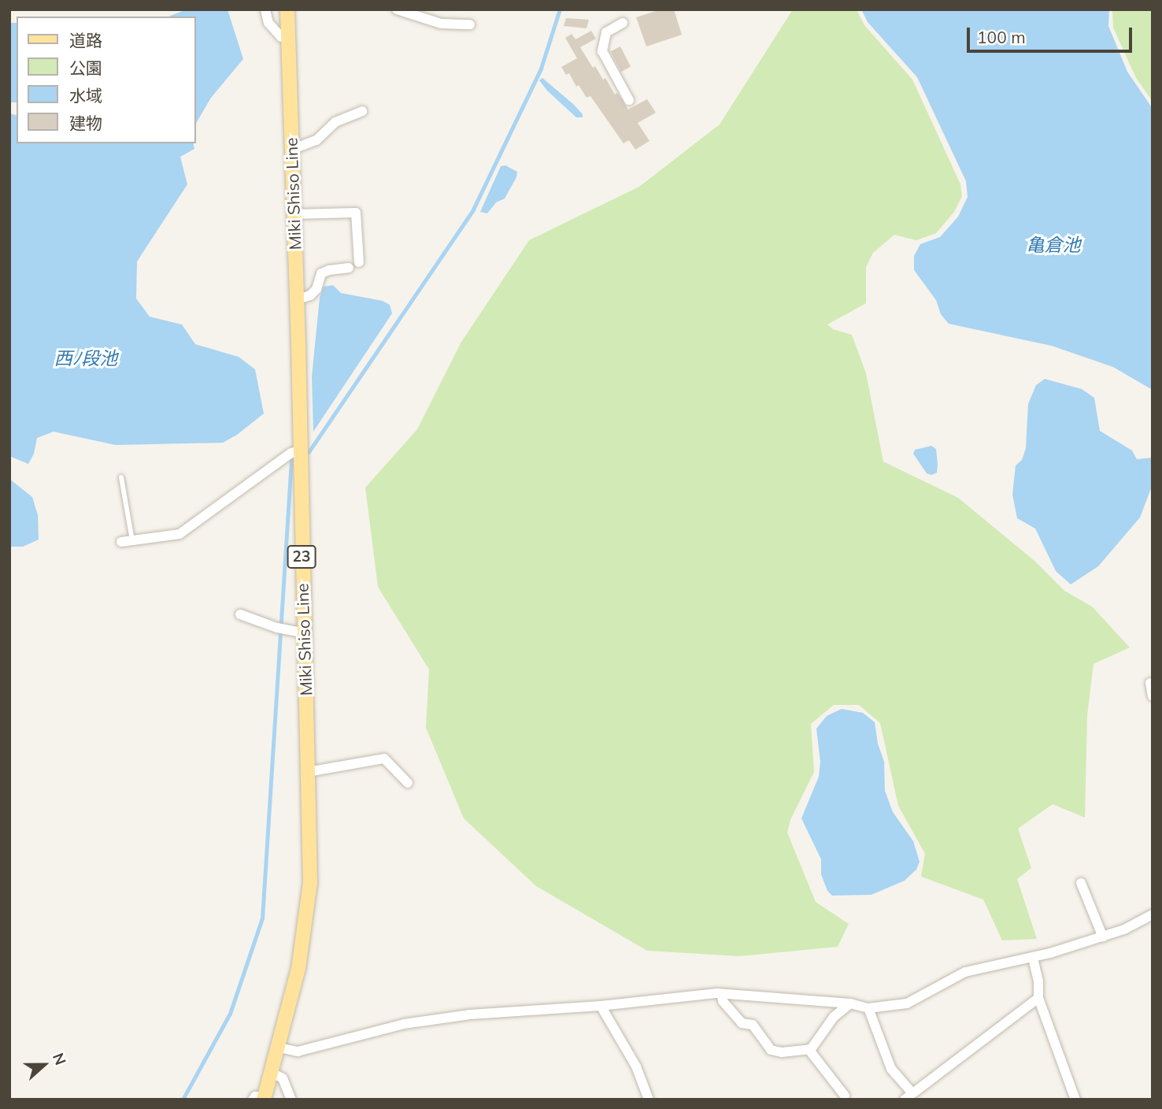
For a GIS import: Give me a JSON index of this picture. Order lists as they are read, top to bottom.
{
  "streets": {
    "main road": ["Miki Shiso Line", "23"]
  },
  "water": ["亀倉池", "西ﾉ段池"],
  "legend": [
    "道路",
    "公園",
    "水域",
    "建物"
  ],
  "scale_bar": "100 m",
  "north": "right"
}
